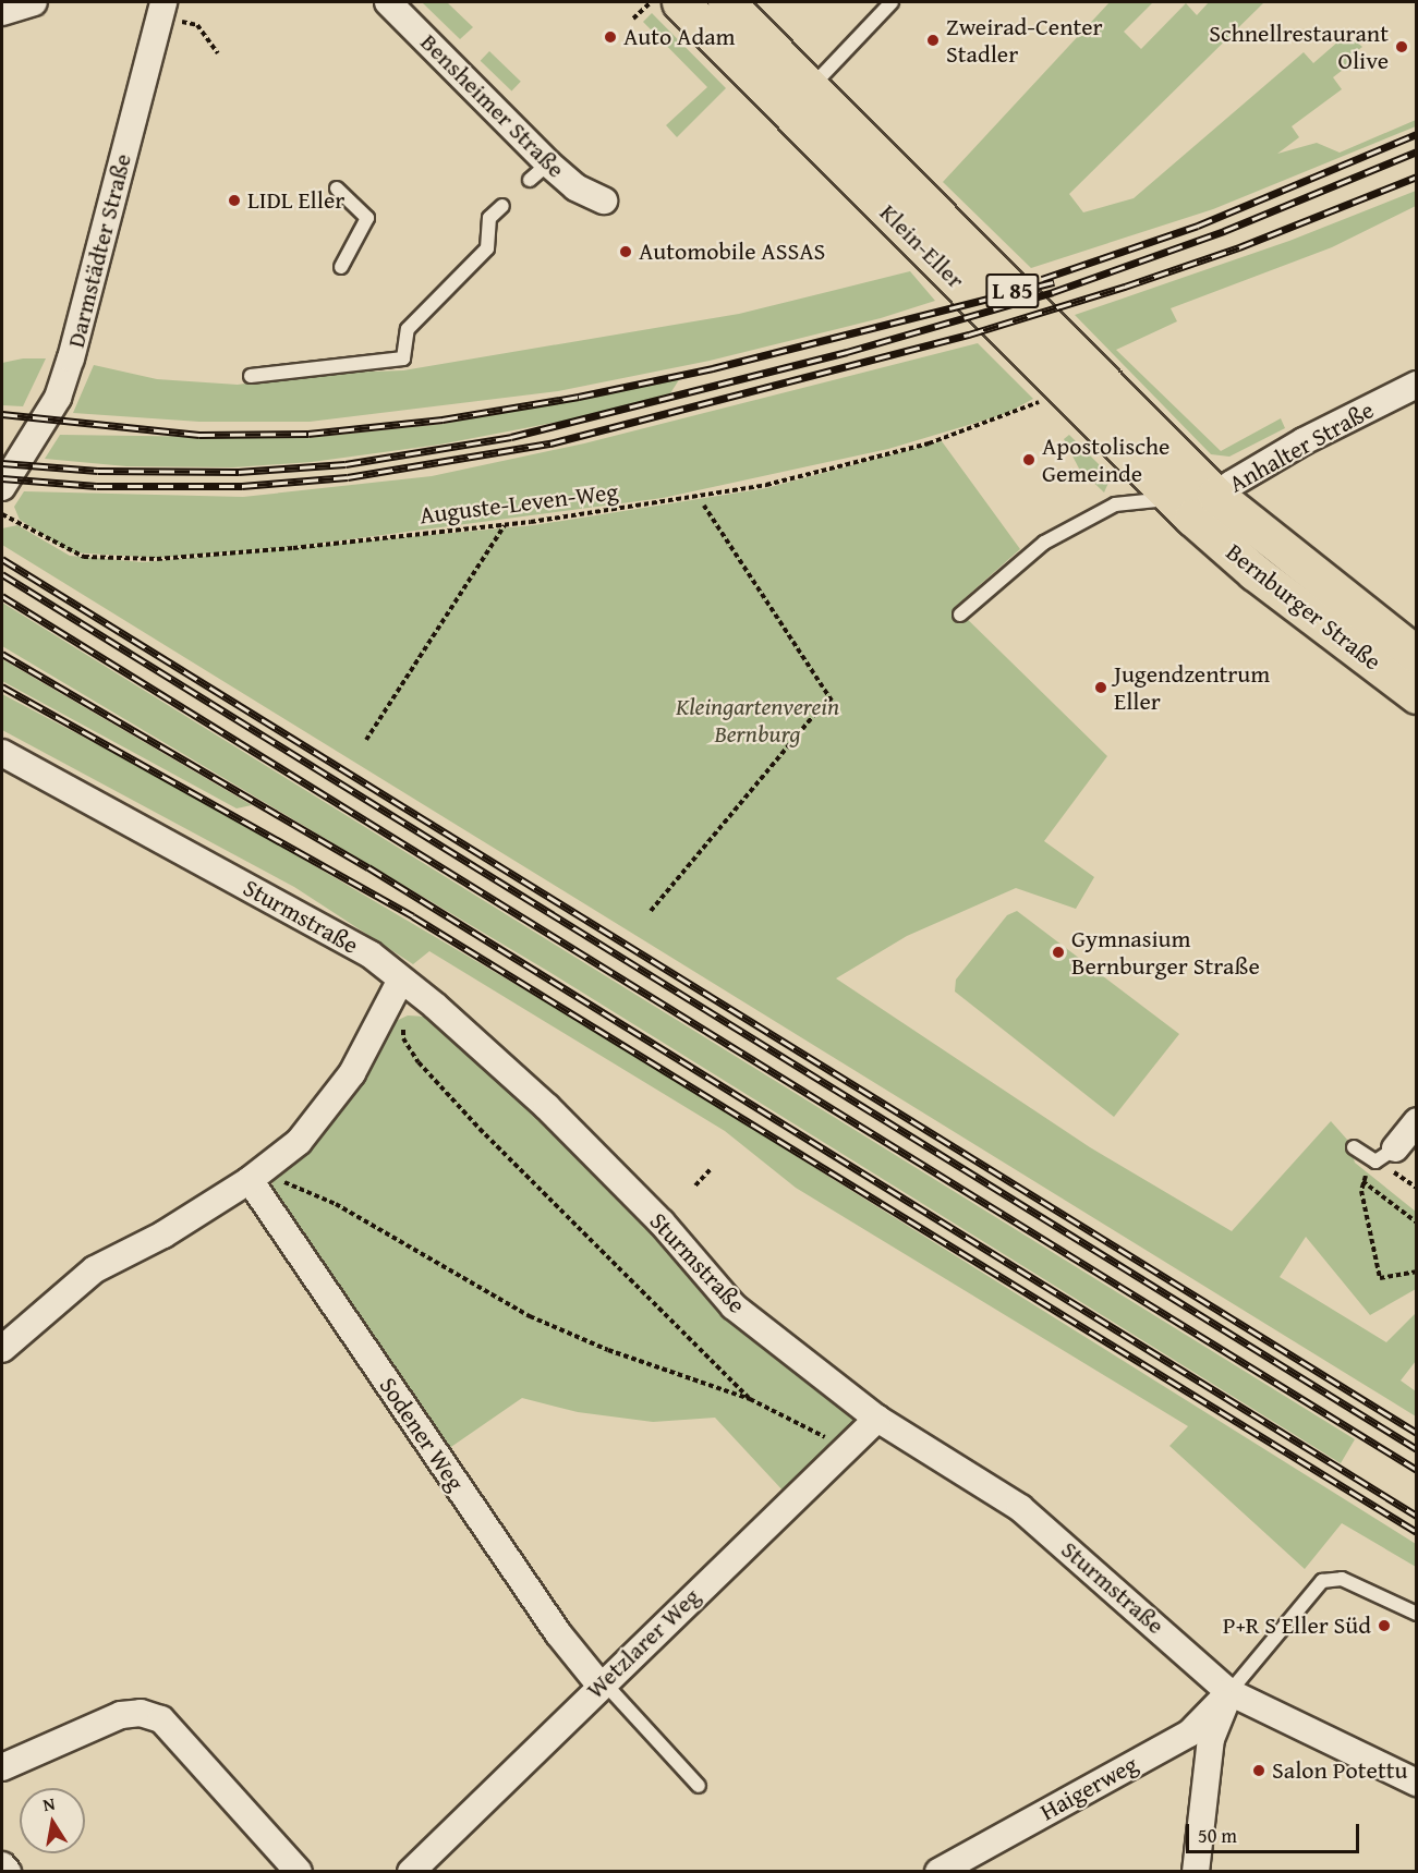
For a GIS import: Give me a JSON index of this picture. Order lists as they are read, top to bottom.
{
  "streets": {
    "main road": ["Klein-Eller", "L 85", "Bernburger Straße"],
    "street": [
      "Bensheimer Straße",
      "Darmstädter Straße",
      "Anhalter Straße",
      "Sturmstraße",
      "Sodener Weg",
      "Wetzlarer Weg",
      "Haigerweg"
    ],
    "path": ["Auguste-Leven-Weg"]
  },
  "crossings": [
    ["Klein-Eller", "Anhalter Straße"],
    ["Klein-Eller", "Bernburger Straße"],
    ["Anhalter Straße", "Bernburger Straße"],
    ["Sturmstraße", "Wetzlarer Weg"],
    ["Sturmstraße", "Haigerweg"],
    ["Sodener Weg", "Wetzlarer Weg"]
  ],
  "parks": ["Kleingartenverein Bernburg"],
  "places": [
    "Auto Adam",
    "Zweirad-Center Stadler",
    "Schnellrestaurant Olive",
    "LIDL Eller",
    "Automobile ASSAS",
    "Apostolische Gemeinde",
    "Jugendzentrum Eller",
    "Gymnasium Bernburger Straße",
    "P+R S Eller Süd",
    "Salon Potettu"
  ],
  "scale_bar": "50 m",
  "north": "top"
}
